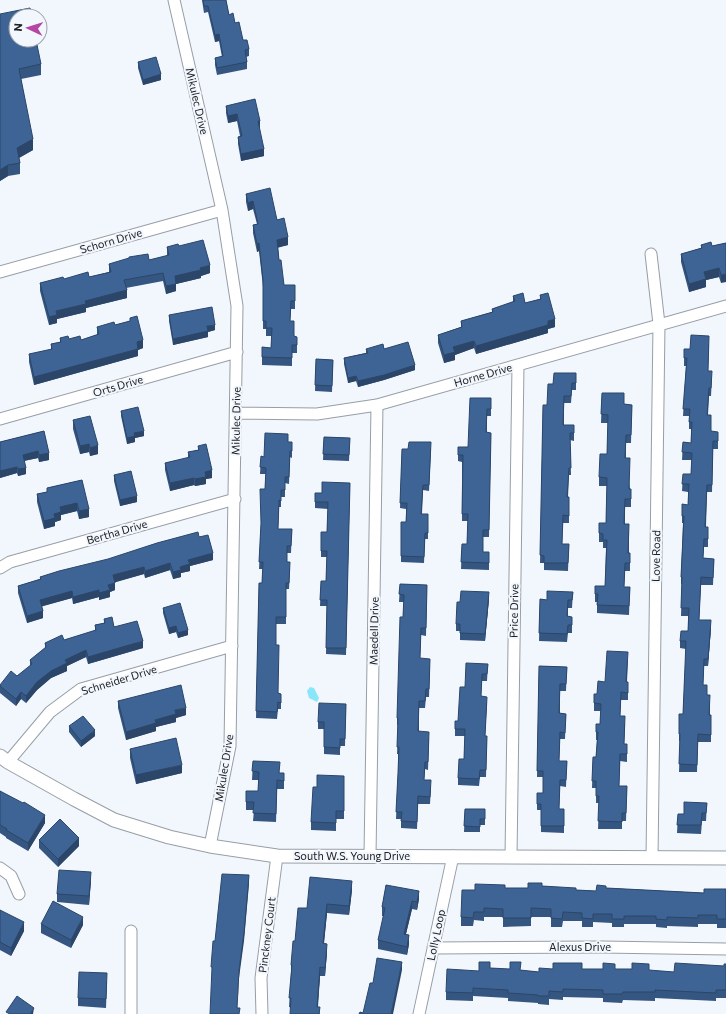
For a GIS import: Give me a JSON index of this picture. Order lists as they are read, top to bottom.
{
  "streets": {
    "main road": ["South W.S. Young Drive"],
    "street": [
      "Mikulec Drive",
      "Schorn Drive",
      "Horne Drive",
      "Orts Drive",
      "Bertha Drive",
      "Love Road",
      "Price Drive",
      "Maedell Drive",
      "Schneider Drive",
      "Pinckney Court",
      "Lolly Loop",
      "Alexus Drive"
    ]
  },
  "crossings": [
    ["Mikulec Drive", "Schorn Drive"],
    ["Mikulec Drive", "Horne Drive"],
    ["Mikulec Drive", "Orts Drive"],
    ["Mikulec Drive", "Bertha Drive"],
    ["Mikulec Drive", "Schneider Drive"],
    ["Mikulec Drive", "South W.S. Young Drive"],
    ["Horne Drive", "Love Road"],
    ["Horne Drive", "Price Drive"],
    ["Horne Drive", "Maedell Drive"],
    ["Love Road", "South W.S. Young Drive"],
    ["Price Drive", "South W.S. Young Drive"],
    ["Maedell Drive", "South W.S. Young Drive"],
    ["Schneider Drive", "South W.S. Young Drive"],
    ["South W.S. Young Drive", "Pinckney Court"],
    ["South W.S. Young Drive", "Lolly Loop"],
    ["Lolly Loop", "Alexus Drive"]
  ],
  "north": "left"
}
